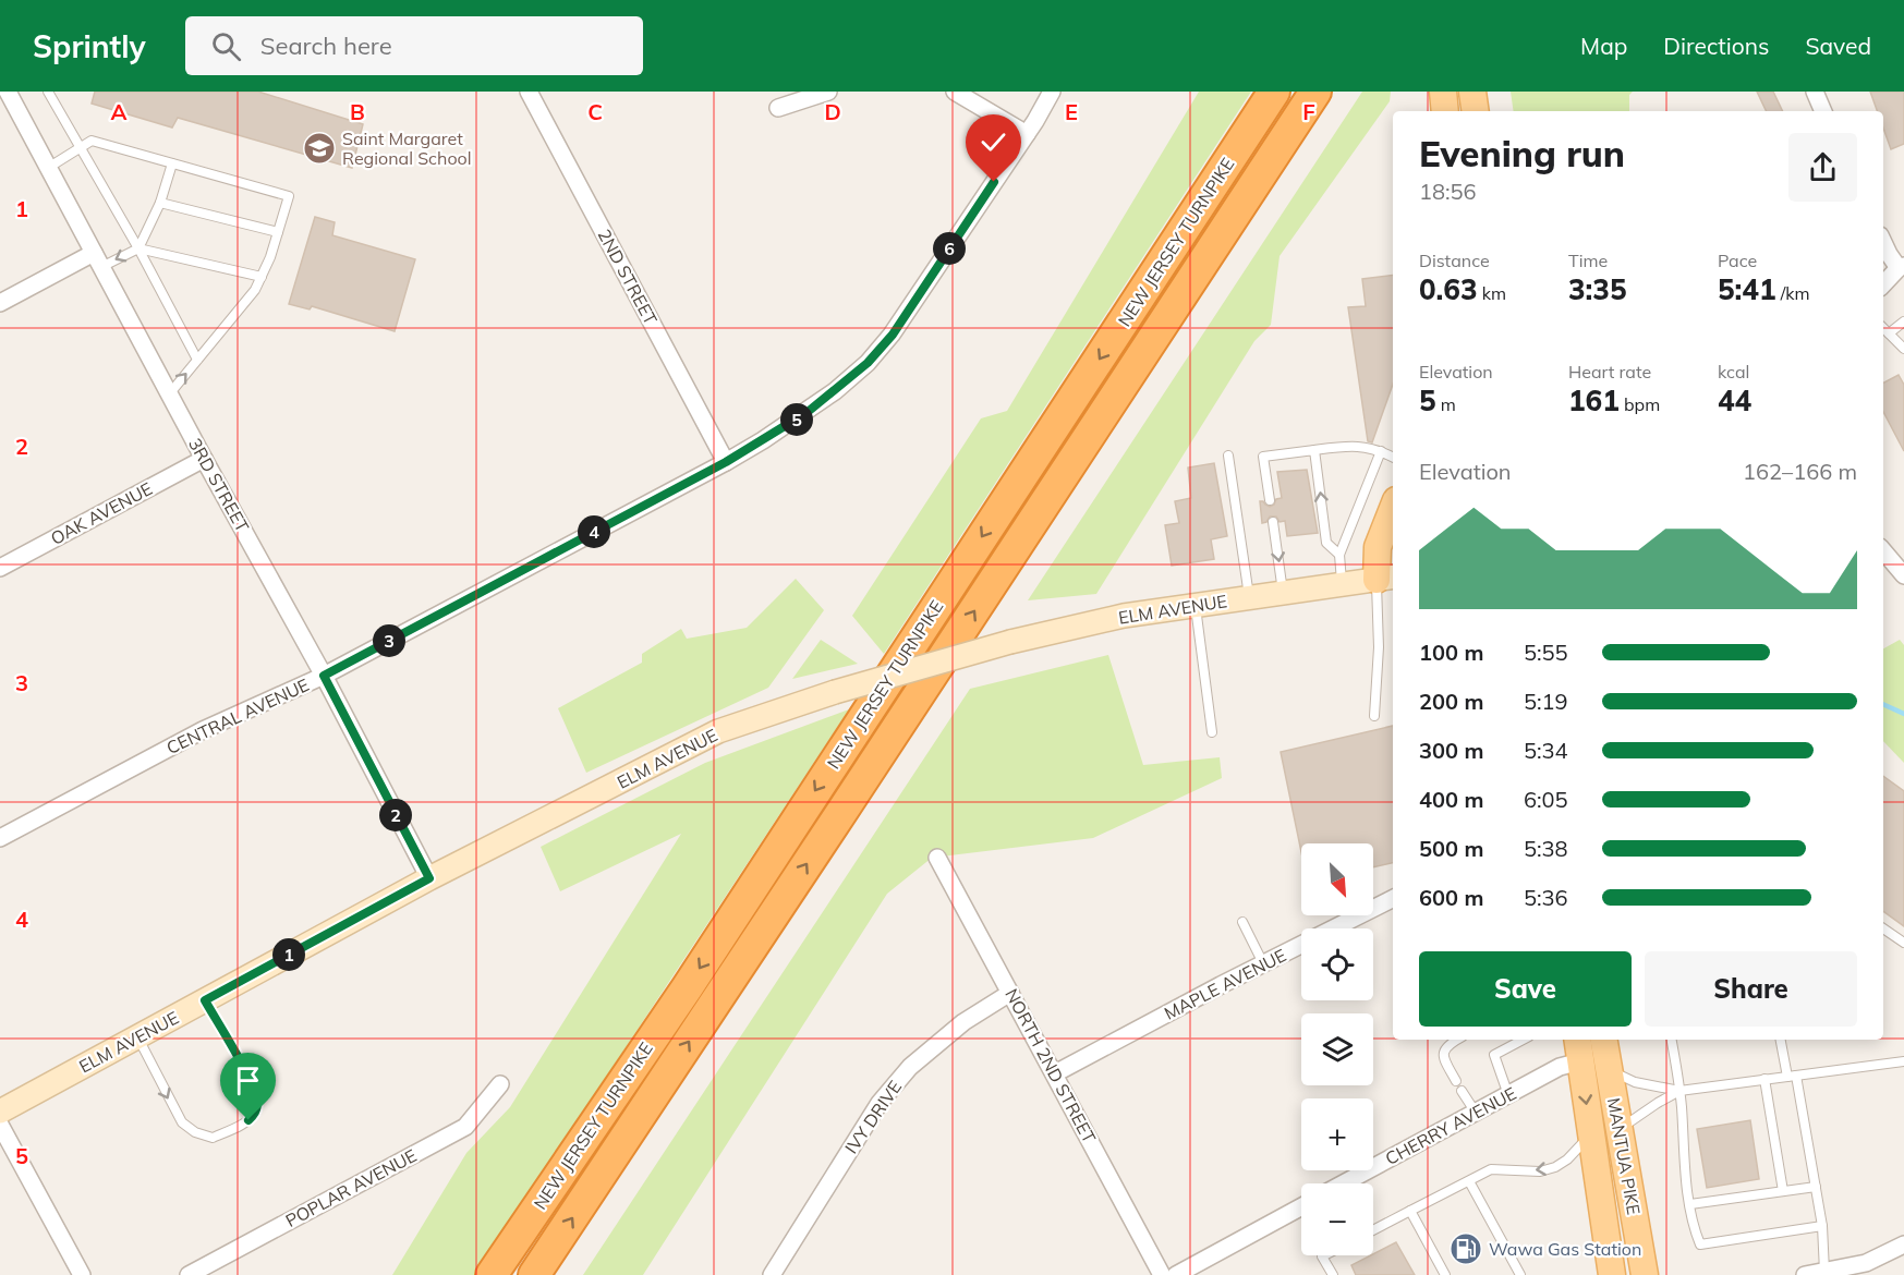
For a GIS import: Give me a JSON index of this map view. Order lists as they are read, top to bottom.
{
  "streets": {
    "highway": ["NEW JERSEY TURNPIKE"],
    "main road": ["ELM AVENUE", "MANTUA PIKE"],
    "street": [
      "2ND STREET",
      "3RD STREET",
      "OAK AVENUE",
      "CENTRAL AVENUE",
      "MAPLE AVENUE",
      "NORTH 2ND STREET",
      "IVY DRIVE",
      "CHERRY AVENUE",
      "POPLAR AVENUE"
    ]
  },
  "crossings": [
    ["2ND STREET", "CENTRAL AVENUE"],
    ["3RD STREET", "OAK AVENUE"],
    ["3RD STREET", "ELM AVENUE"],
    ["3RD STREET", "CENTRAL AVENUE"],
    ["MAPLE AVENUE", "NORTH 2ND STREET"],
    ["NORTH 2ND STREET", "IVY DRIVE"],
    ["CHERRY AVENUE", "MANTUA PIKE"]
  ],
  "places": {
    "school or university": ["Saint Margaret Regional School"],
    "fuel station": ["Wawa Gas Station"]
  },
  "north": "bottom right",
  "page": {
    "header": "Sprintly",
    "search": "Search here",
    "nav": ["Map", "Directions", "Saved"],
    "heading": ["Evening run", "18:56"],
    "stats": [
      ["Distance", "0.63 km"],
      ["Time", "3:35"],
      ["Pace", "5:41 /km"],
      ["Elevation", "5 m"],
      ["Heart rate", "161 bpm"],
      ["kcal", "44"]
    ],
    "pins": [
      "6",
      "5",
      "4",
      "3",
      "2",
      "1"
    ],
    "chart": ["Elevation", "162–166 m"],
    "list": [
      {
        "name": "100 m",
        "note": "5:55"
      },
      {
        "name": "200 m",
        "note": "5:19"
      },
      {
        "name": "300 m",
        "note": "5:34"
      },
      {
        "name": "400 m",
        "note": "6:05"
      },
      {
        "name": "500 m",
        "note": "5:38"
      },
      {
        "name": "600 m",
        "note": "5:36"
      }
    ],
    "map_buttons": ["+", "−"],
    "buttons": ["Save", "Share"]
  },
  "grid": {
    "columns": [
      "A",
      "B",
      "C",
      "D",
      "E",
      "F"
    ],
    "rows": [
      "1",
      "2",
      "3",
      "4",
      "5"
    ]
  }
}
